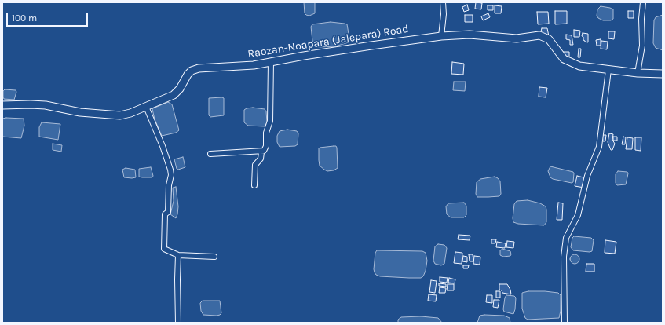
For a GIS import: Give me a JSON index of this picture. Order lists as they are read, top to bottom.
{
  "streets": {
    "main road": ["Raozan-Noapara (Jalepara) Road"]
  },
  "scale_bar": "100 m"
}
